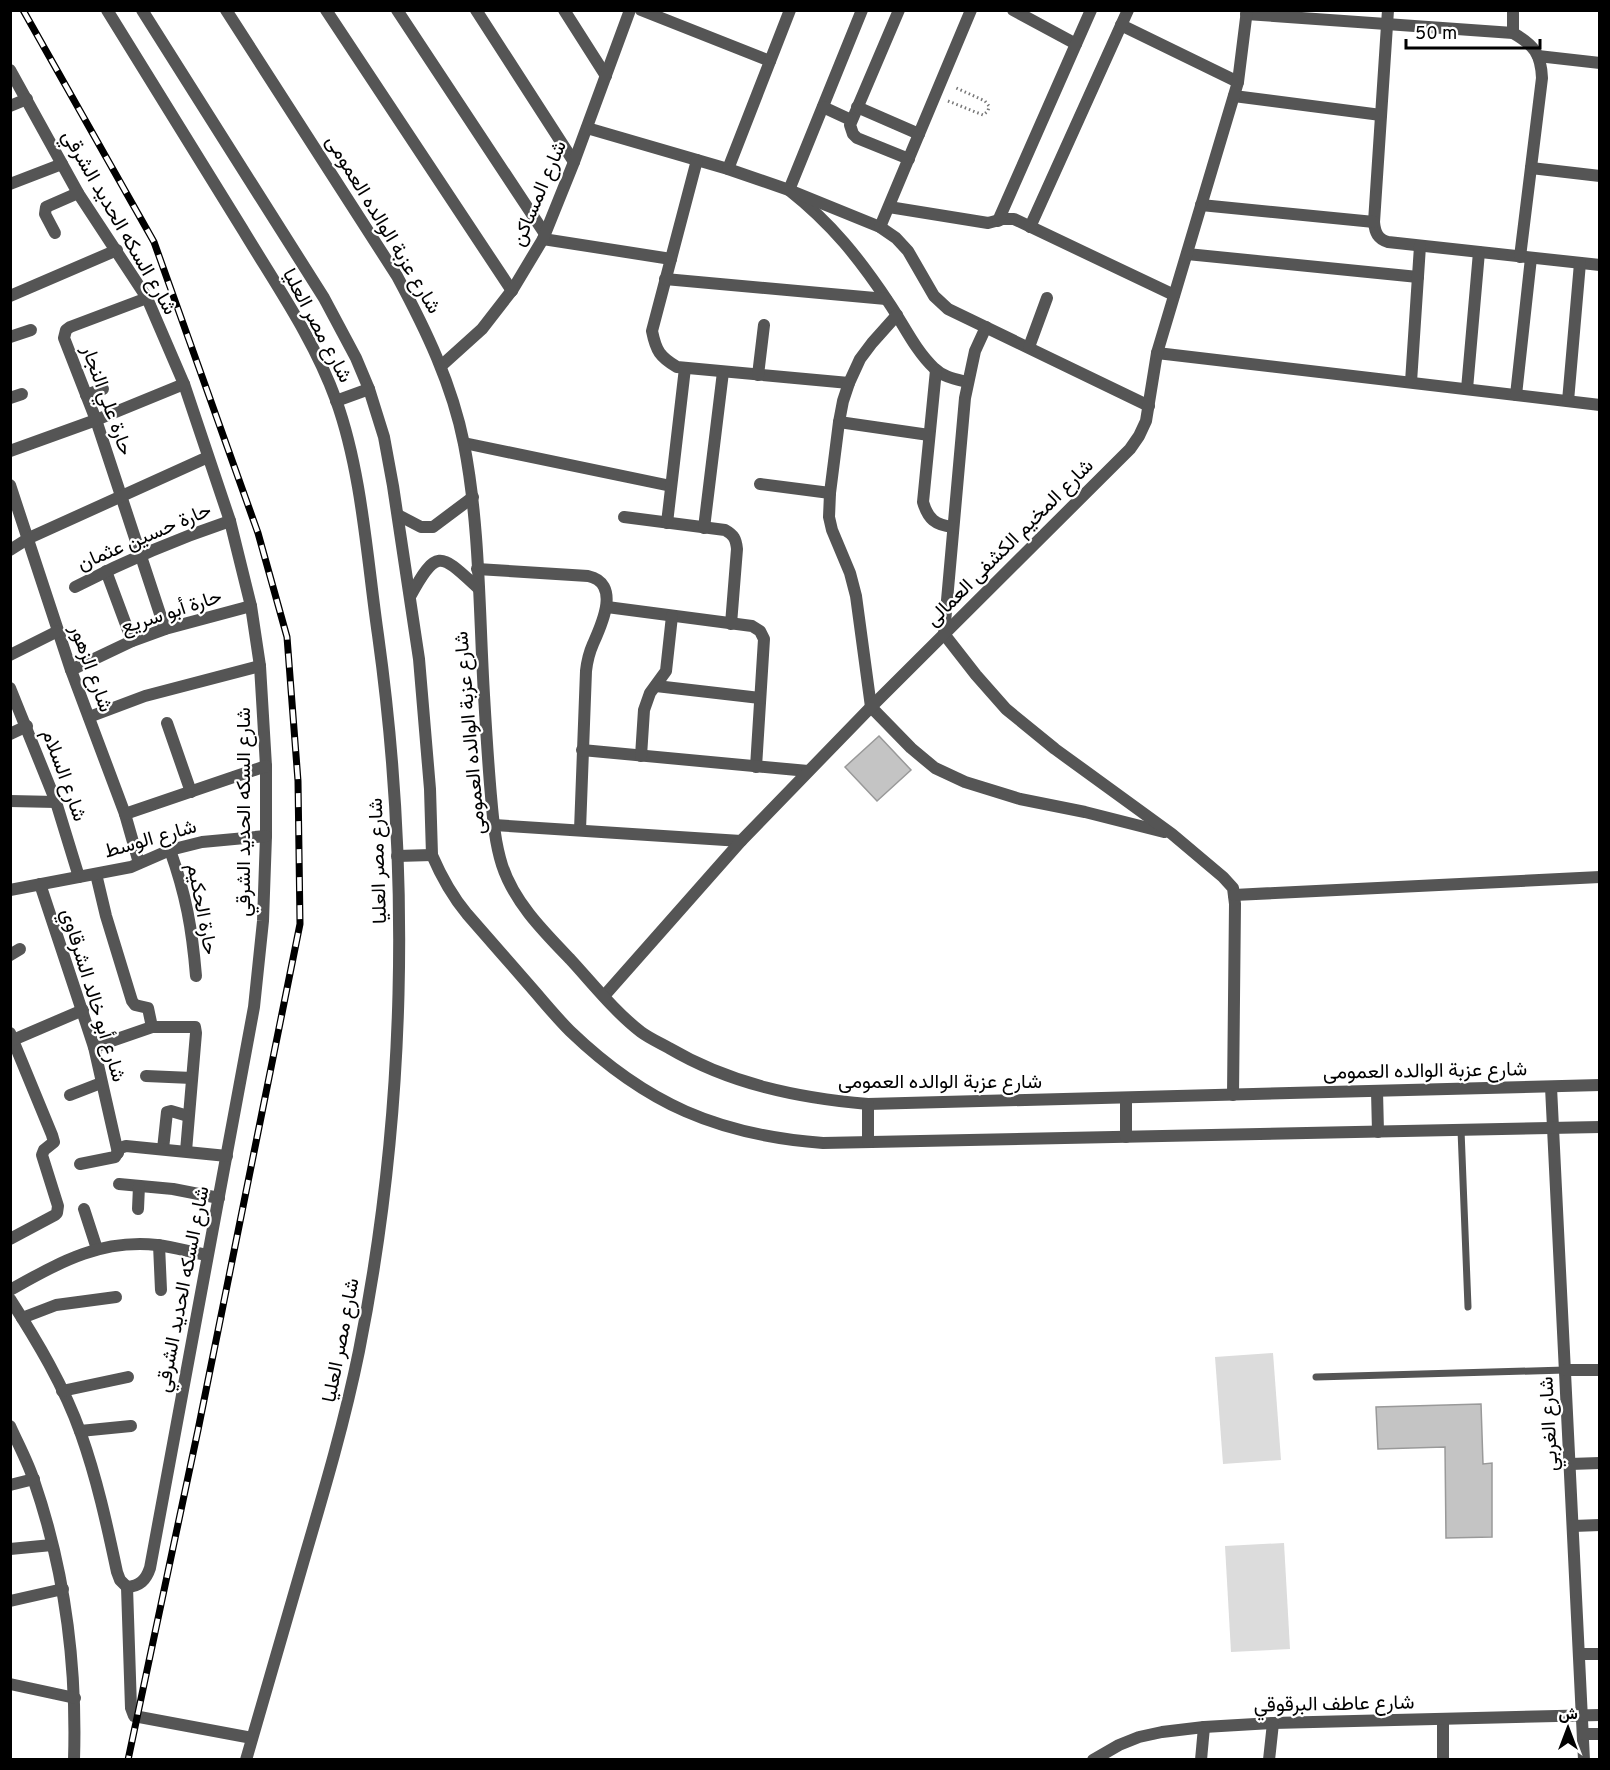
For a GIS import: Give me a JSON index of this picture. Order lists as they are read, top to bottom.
{
  "streets": {
    "street": [
      "شارع المساكن",
      "شارع السكه الحديد الشرقي",
      "شارع عزبة الوالده العمومى",
      "شارع مصر العليا",
      "حارة علي النجار",
      "حارة حسين عثمان",
      "شارع المخيم الكشفى العمالى",
      "حارة أبو سريع",
      "شارع الزهور",
      "شارع السلام",
      "شارع الوسط",
      "حارة الحكيم",
      "شارع أبو خالد الشرقاوي",
      "شارع الغربي",
      "شارع عاطف البرقوقي"
    ]
  },
  "crossings": [
    ["شارع المساكن", "شارع عزبة الوالده العمومى"],
    ["شارع السكه الحديد الشرقي", "حارة علي النجار"],
    ["شارع السكه الحديد الشرقي", "حارة حسين عثمان"],
    ["شارع السكه الحديد الشرقي", "حارة أبو سريع"],
    ["شارع السكه الحديد الشرقي", "شارع الوسط"],
    ["شارع عزبة الوالده العمومى", "شارع المخيم الكشفى العمالى"],
    ["شارع عزبة الوالده العمومى", "شارع الغربي"],
    ["حارة علي النجار", "حارة حسين عثمان"],
    ["حارة علي النجار", "حارة أبو سريع"],
    ["حارة أبو سريع", "شارع الزهور"],
    ["شارع الزهور", "شارع الوسط"],
    ["شارع السلام", "شارع الوسط"],
    ["شارع الوسط", "حارة الحكيم"],
    ["شارع الوسط", "شارع أبو خالد الشرقاوي"],
    ["شارع الغربي", "شارع عاطف البرقوقي"]
  ],
  "scale_bar": "50 m",
  "north": "top"
}
